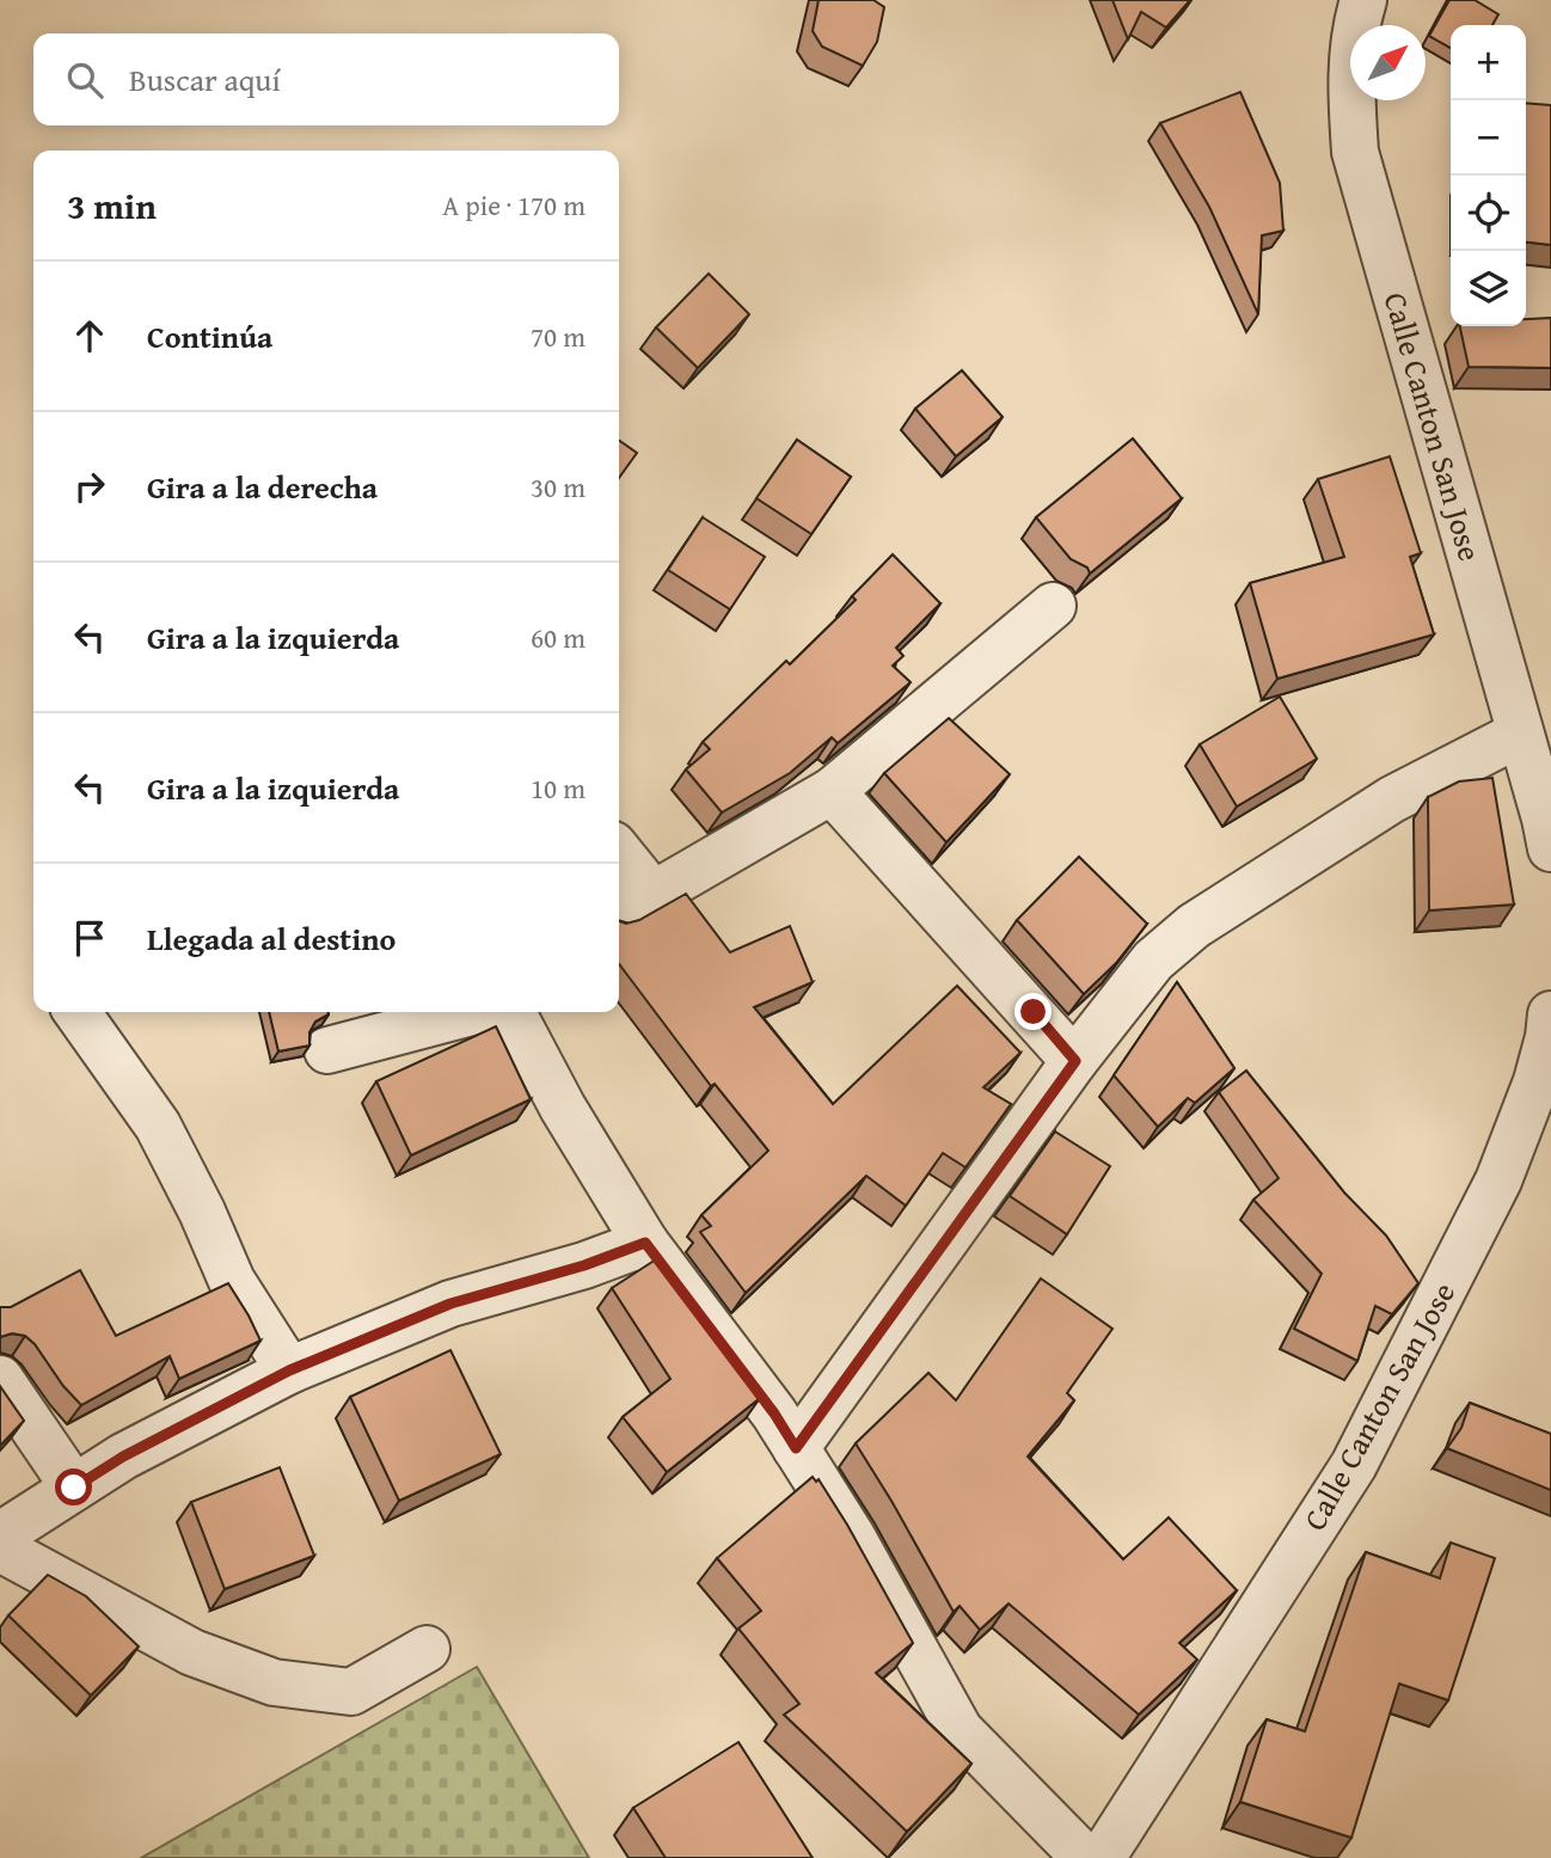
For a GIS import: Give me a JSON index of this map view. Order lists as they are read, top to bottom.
{
  "streets": {
    "street": ["Calle Canton San Jose"]
  },
  "north": "top right",
  "page": {
    "map_buttons": ["+", "−"],
    "search": "Buscar aquí",
    "heading": ["3 min", "A pie · 170 m"],
    "list": [
      ["Continúa", "70 m"],
      ["Gira a la derecha", "30 m"],
      ["Gira a la izquierda", "60 m"],
      ["Gira a la izquierda", "10 m"],
      "Llegada al destino"
    ]
  }
}
